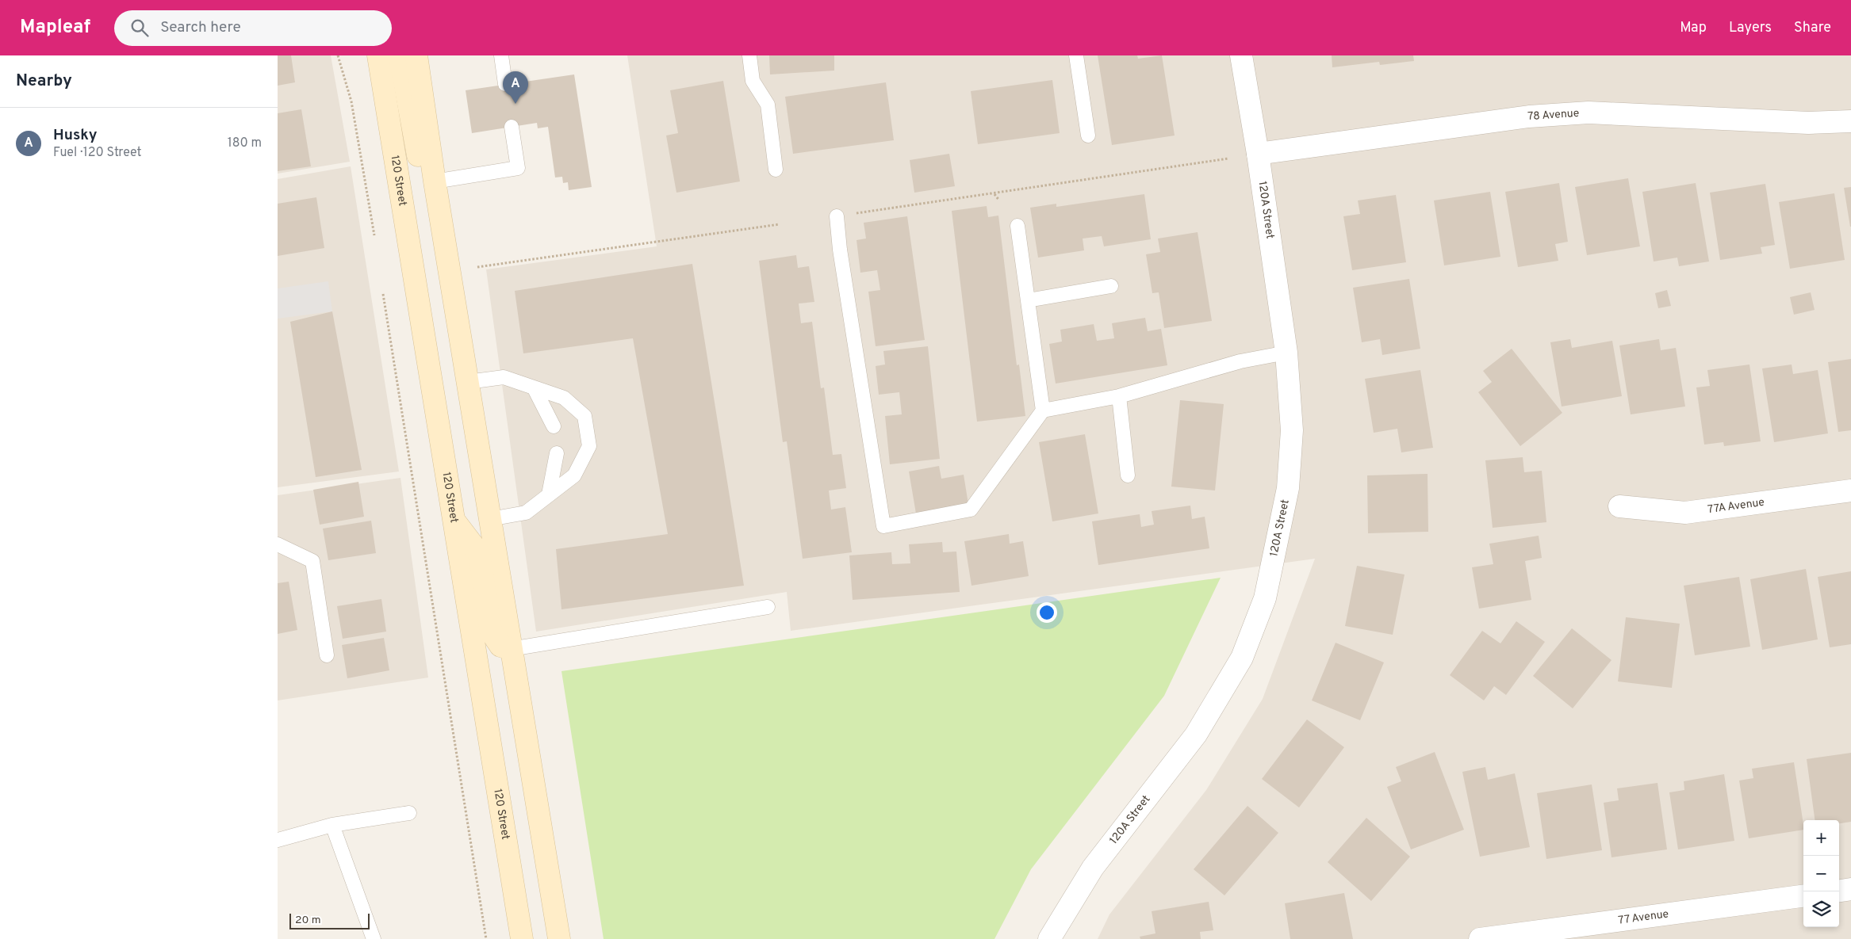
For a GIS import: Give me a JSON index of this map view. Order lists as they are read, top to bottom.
{
  "streets": {
    "main road": ["120 Street"],
    "street": [
      "78 Avenue",
      "120A Street",
      "77A Avenue",
      "77 Avenue"
    ]
  },
  "crossings": [
    ["78 Avenue", "120A Street"]
  ],
  "scale_bar": "20 m",
  "page": {
    "header": "Mapleaf",
    "search": "Search here",
    "nav": ["Map", "Layers", "Share"],
    "heading": "Nearby",
    "pins": "A",
    "list": [
      {
        "mark": "A",
        "name": "Husky",
        "note": "Fuel · 120 Street",
        "value": "180 m"
      }
    ],
    "map_buttons": ["+", "−"],
    "scale": "20 m"
  }
}
